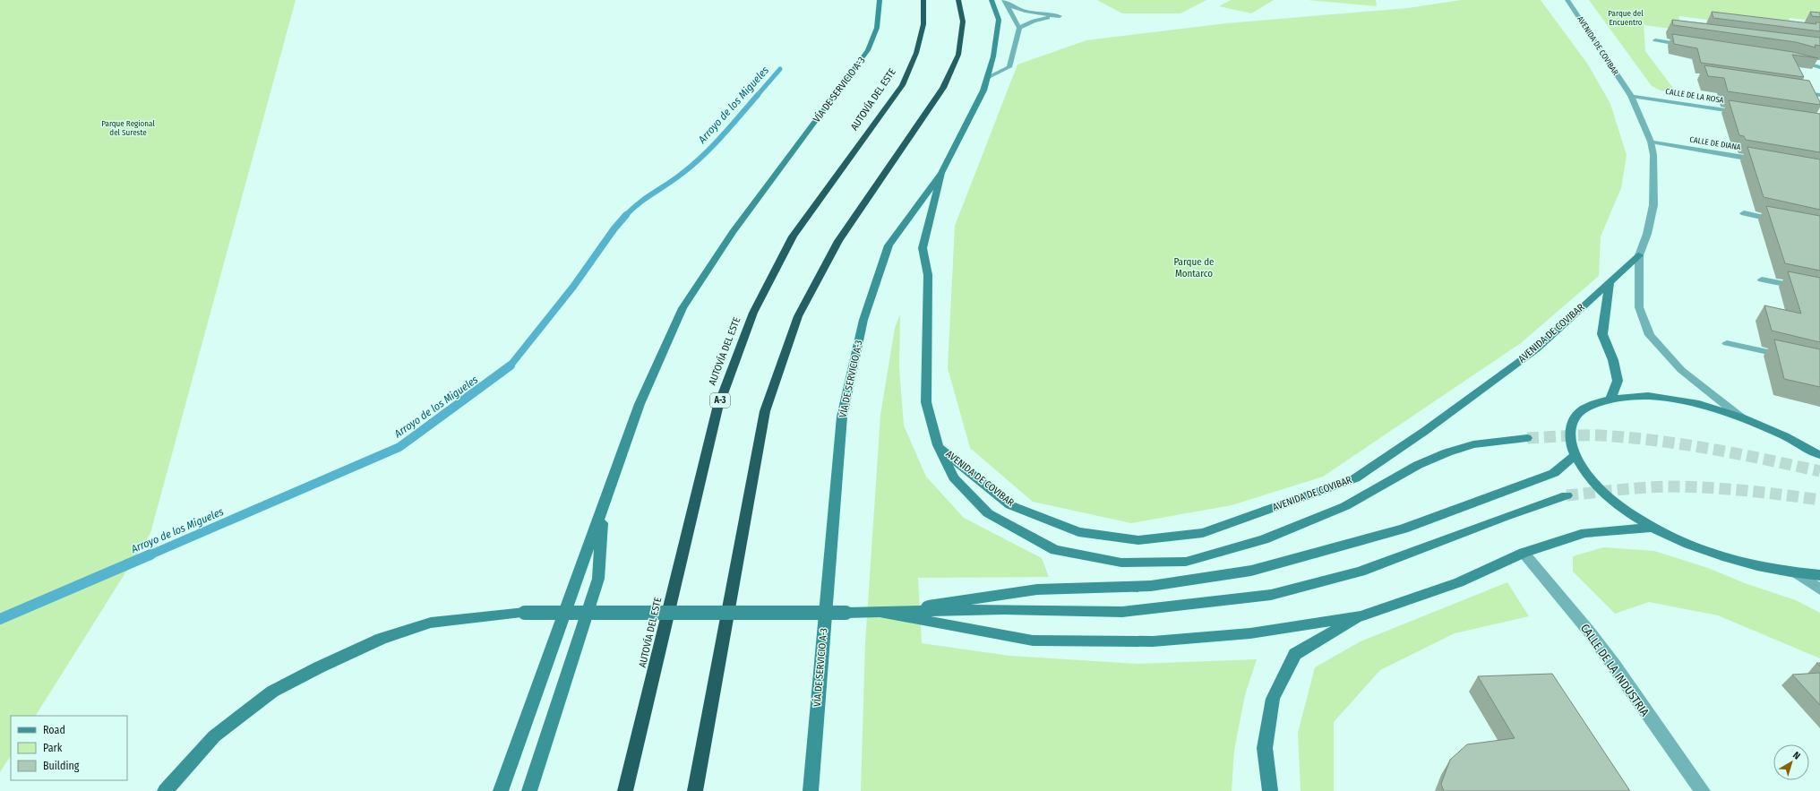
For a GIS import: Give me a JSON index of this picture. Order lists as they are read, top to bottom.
{
  "streets": {
    "highway": ["AUTOVÍA DEL ESTE", "A-3"],
    "main road": ["AVENIDA DE COVIBAR", "VÍA DE SERVICIO A-3"],
    "street": ["CALLE DE LA ROSA", "CALLE DE DIANA", "CALLE DE LA INDUSTRIA"]
  },
  "crossings": [
    ["AVENIDA DE COVIBAR", "CALLE DE LA ROSA"],
    ["AVENIDA DE COVIBAR", "CALLE DE DIANA"]
  ],
  "water": ["Arroyo de los Migueles"],
  "parks": ["Parque del Encuentro", "Parque Regional del Sureste", "Parque de Montarco"],
  "legend": ["Road", "Park", "Building"],
  "north": "top right"
}
